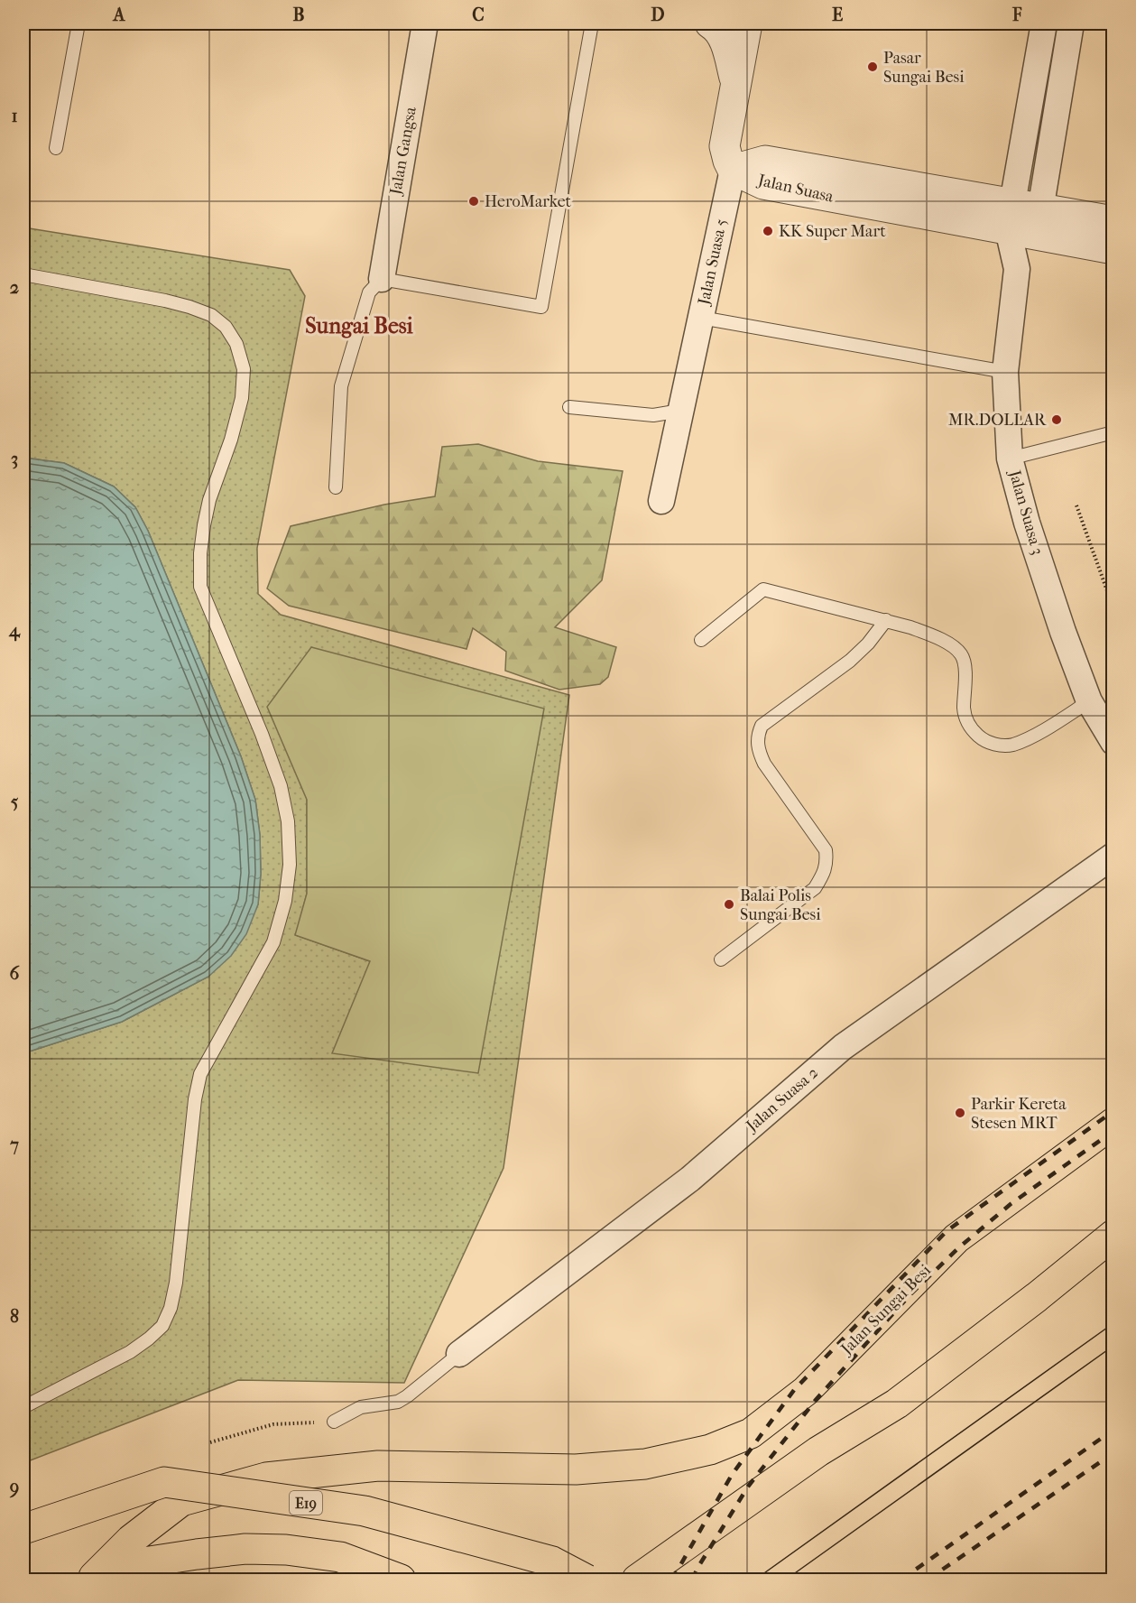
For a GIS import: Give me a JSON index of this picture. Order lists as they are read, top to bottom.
{
  "streets": {
    "highway": ["Jalan Sungai Besi", "E19"],
    "street": [
      "Jalan Gangsa",
      "Jalan Suasa",
      "Jalan Suasa 5",
      "Jalan Suasa 3",
      "Jalan Suasa 2"
    ]
  },
  "crossings": [
    ["Jalan Suasa", "Jalan Suasa 5"],
    ["Jalan Suasa", "Jalan Suasa 3"]
  ],
  "districts": ["Sungai Besi"],
  "places": [
    "Pasar Sungai Besi",
    "HeroMarket",
    "KK Super Mart",
    "MR.DOLLAR",
    "Balai Polis Sungai Besi",
    "Parkir Kereta Stesen MRT"
  ],
  "grid": {
    "columns": [
      "A",
      "B",
      "C",
      "D",
      "E",
      "F"
    ],
    "rows": [
      "1",
      "2",
      "3",
      "4",
      "5",
      "6",
      "7",
      "8",
      "9"
    ]
  }
}
